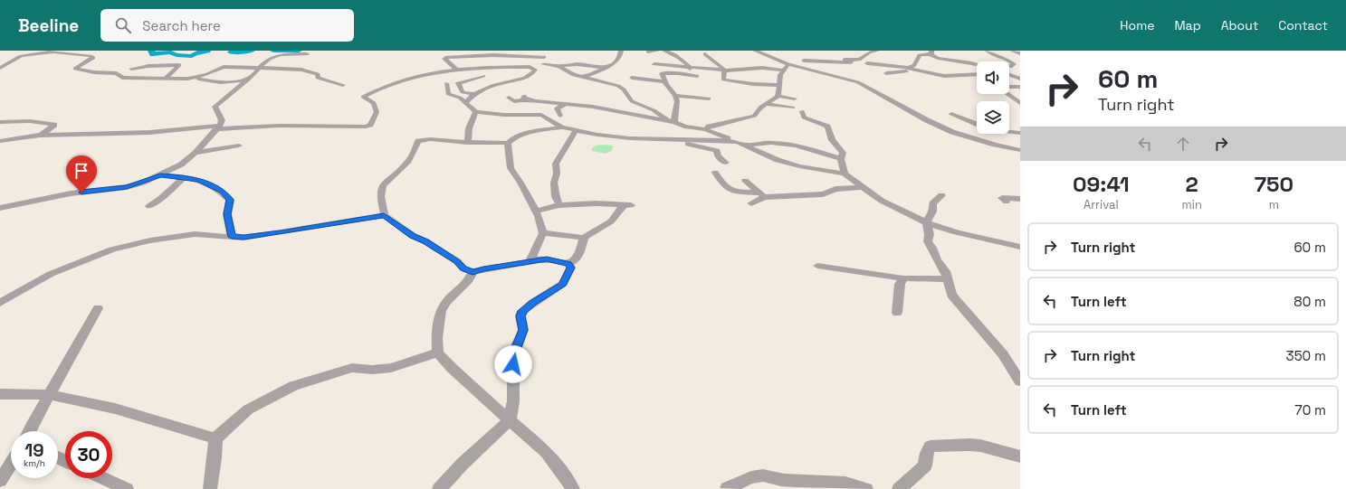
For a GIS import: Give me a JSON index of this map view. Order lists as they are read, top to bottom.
{
  "page": {
    "header": "Beeline",
    "search": "Search here",
    "nav": [
      "Home",
      "Map",
      "About",
      "Contact"
    ],
    "turn": ["60 m", "Turn right"],
    "eta": [
      "09:41",
      "Arrival",
      "2",
      "min",
      "750",
      "m"
    ],
    "list": [
      {
        "name": "Turn right",
        "value": "60 m"
      },
      {
        "name": "Turn left",
        "value": "80 m"
      },
      {
        "name": "Turn right",
        "value": "350 m"
      },
      {
        "name": "Turn left",
        "value": "70 m"
      }
    ],
    "speed": "19 km/h",
    "limit": "30"
  }
}
